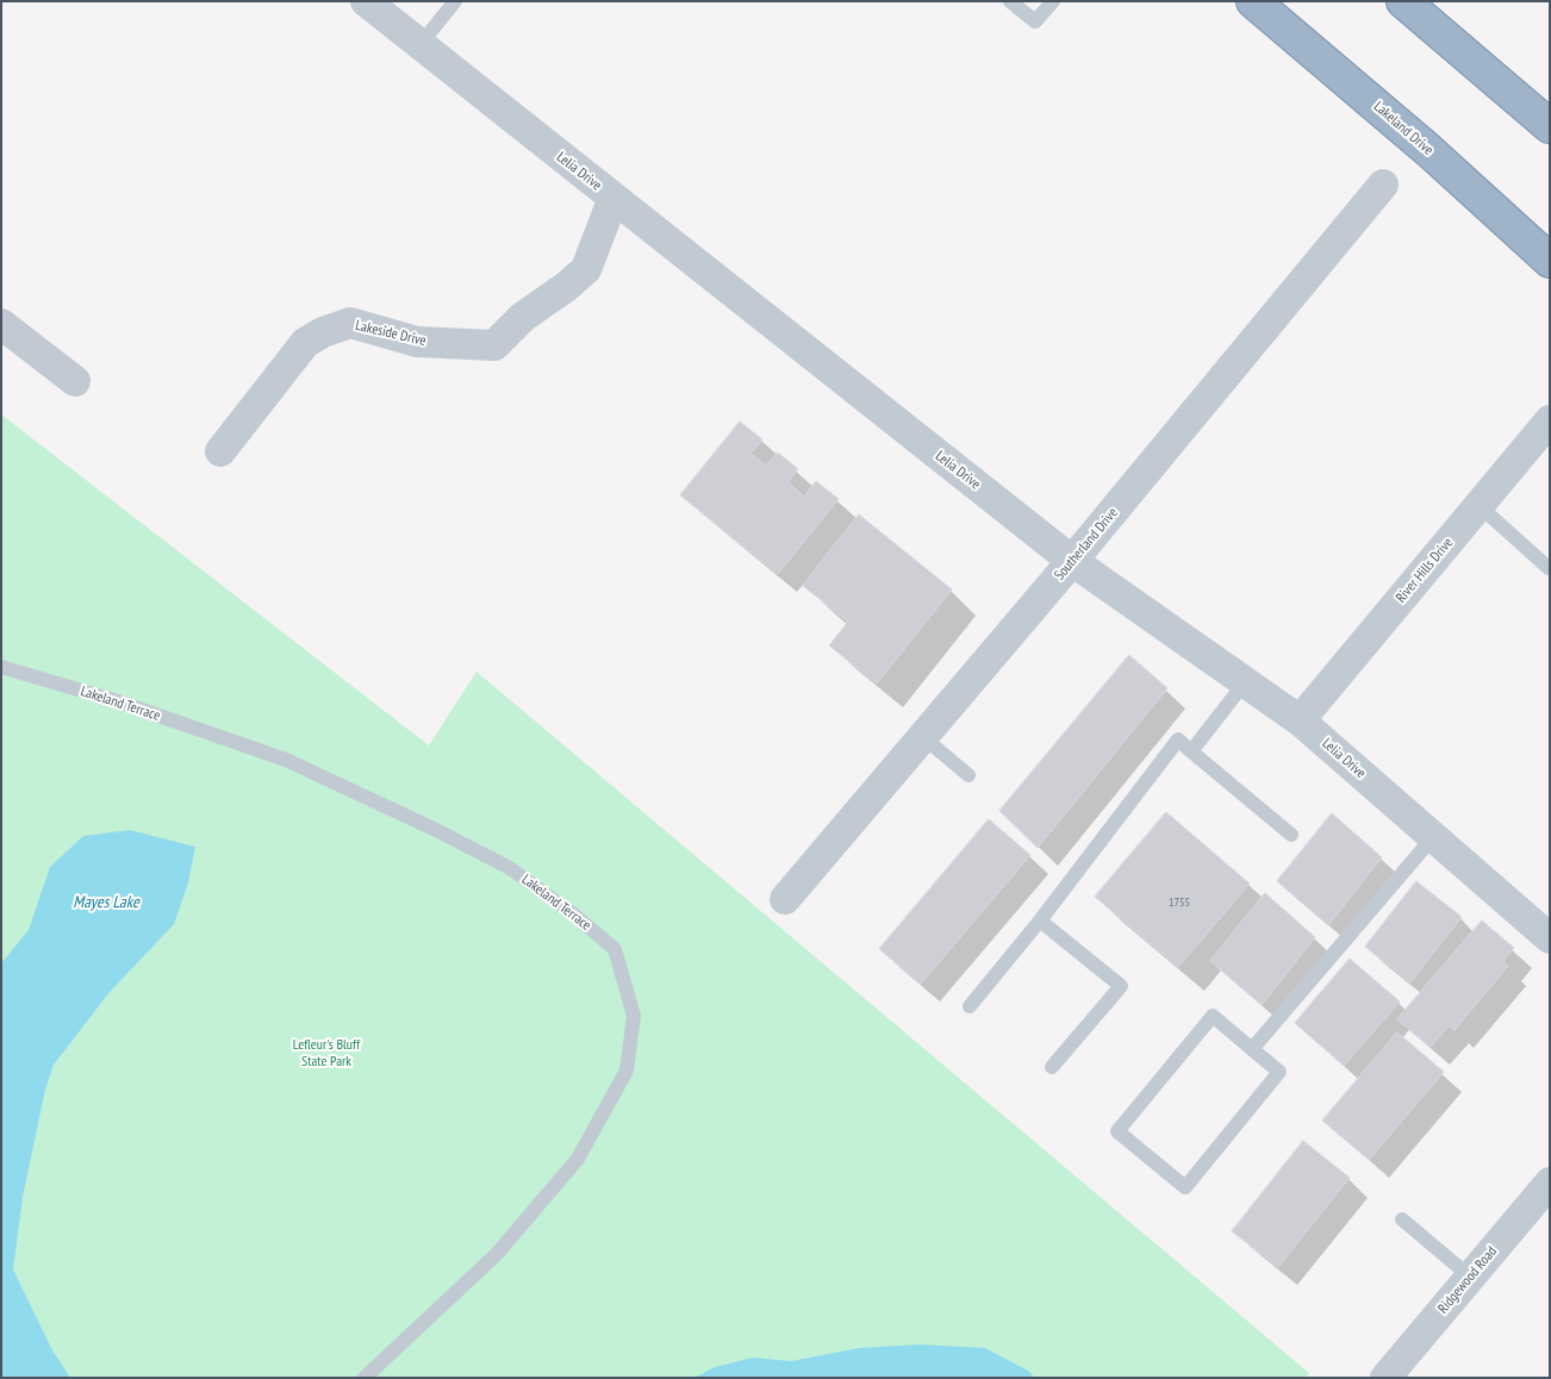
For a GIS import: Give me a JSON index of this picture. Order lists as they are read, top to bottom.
{
  "streets": {
    "highway": ["Lakeland Drive"],
    "street": [
      "Lelia Drive",
      "Lakeside Drive",
      "Southerland Drive",
      "River Hills Drive",
      "Ridgewood Road"
    ],
    "lane": ["Lakeland Terrace"]
  },
  "crossings": [
    ["Lelia Drive", "Lakeside Drive"],
    ["Lelia Drive", "Southerland Drive"],
    ["Lelia Drive", "River Hills Drive"]
  ],
  "water": ["Mayes Lake"],
  "parks": ["Lefleur's Bluff State Park"],
  "house_numbers": ["1755"]
}
